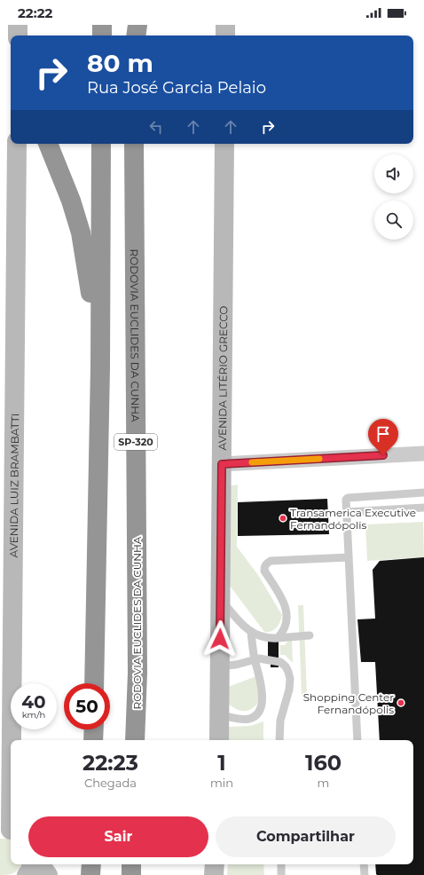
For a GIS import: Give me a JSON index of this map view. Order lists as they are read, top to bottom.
{
  "streets": {
    "highway": ["RODOVIA EUCLIDES DA CUNHA", "SP-320"],
    "main road": ["AVENIDA LITÉRIO GRECCO", "AVENIDA LUIZ BRAMBATTI"]
  },
  "places": ["Transamerica Executive Fernandópolis", "Shopping Center Fernandópolis"],
  "page": {
    "status": "22:22",
    "turn": ["80 m", "Rua José Garcia Pelaio"],
    "speed": "40 km/h",
    "limit": "50",
    "eta": [
      "22:23",
      "Chegada",
      "1",
      "min",
      "160",
      "m"
    ],
    "buttons": ["Sair", "Compartilhar"]
  }
}
